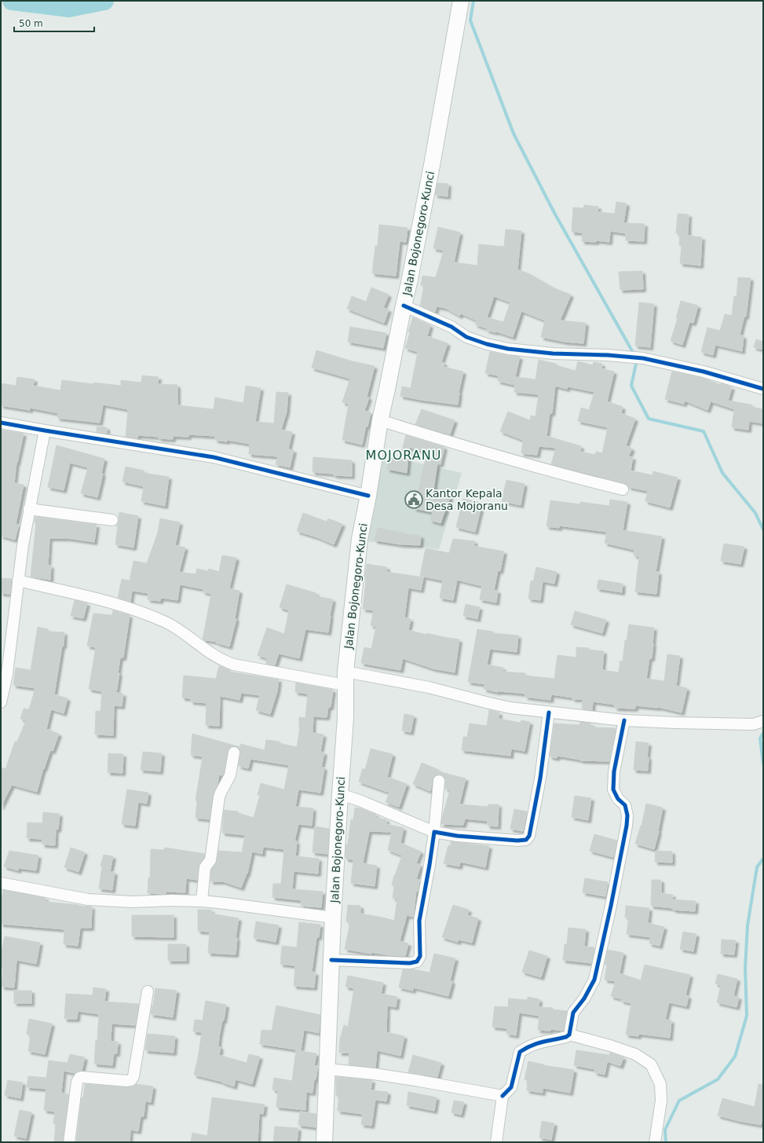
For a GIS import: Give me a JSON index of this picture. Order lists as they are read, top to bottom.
{
  "streets": {
    "main road": ["Jalan Bojonegoro-Kunci"]
  },
  "districts": ["MOJORANU"],
  "places": {
    "public building": ["Kantor Kepala Desa Mojoranu"]
  },
  "scale_bar": "50 m"
}
